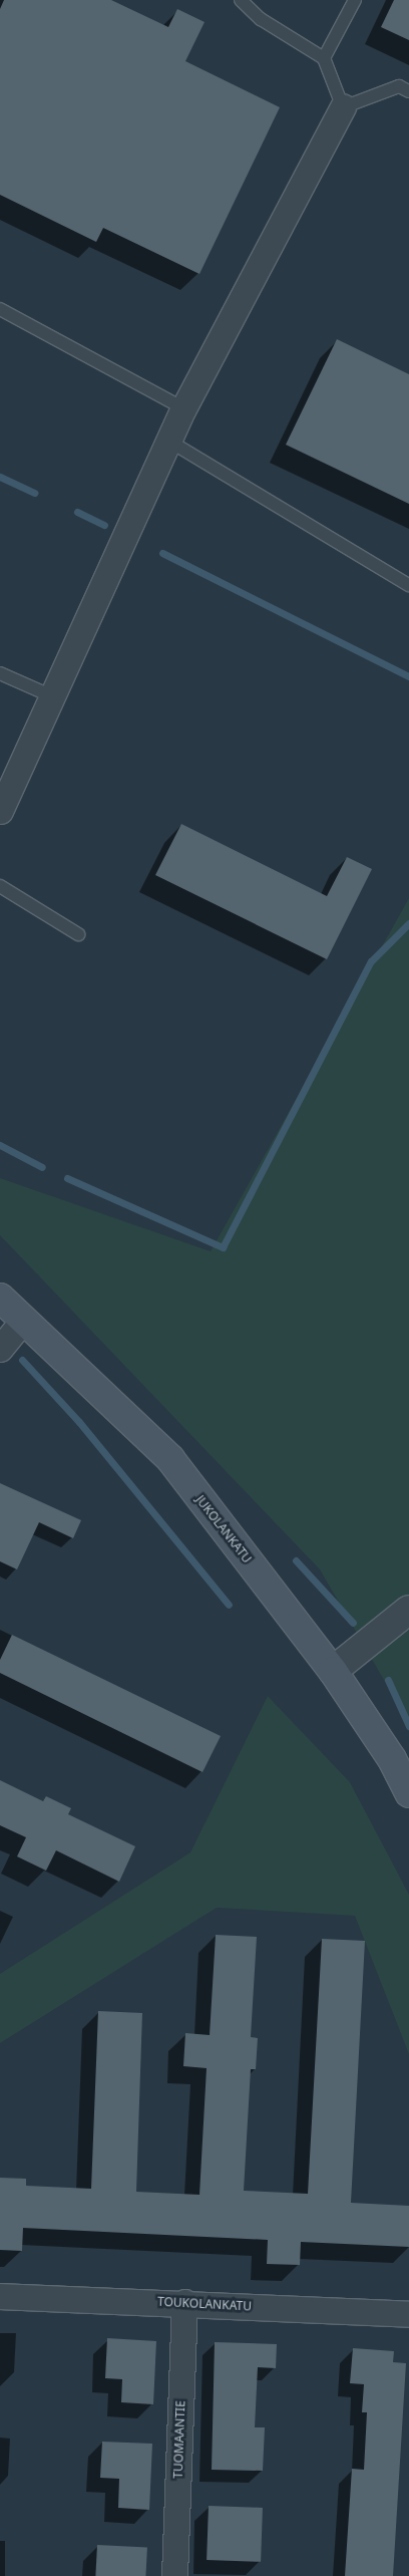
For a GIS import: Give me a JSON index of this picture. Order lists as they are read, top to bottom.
{
  "streets": {
    "main road": ["JUKOLANKATU"],
    "street": ["TOUKOLANKATU", "TUOMAANTIE"]
  },
  "crossings": [
    ["TOUKOLANKATU", "TUOMAANTIE"]
  ]
}
